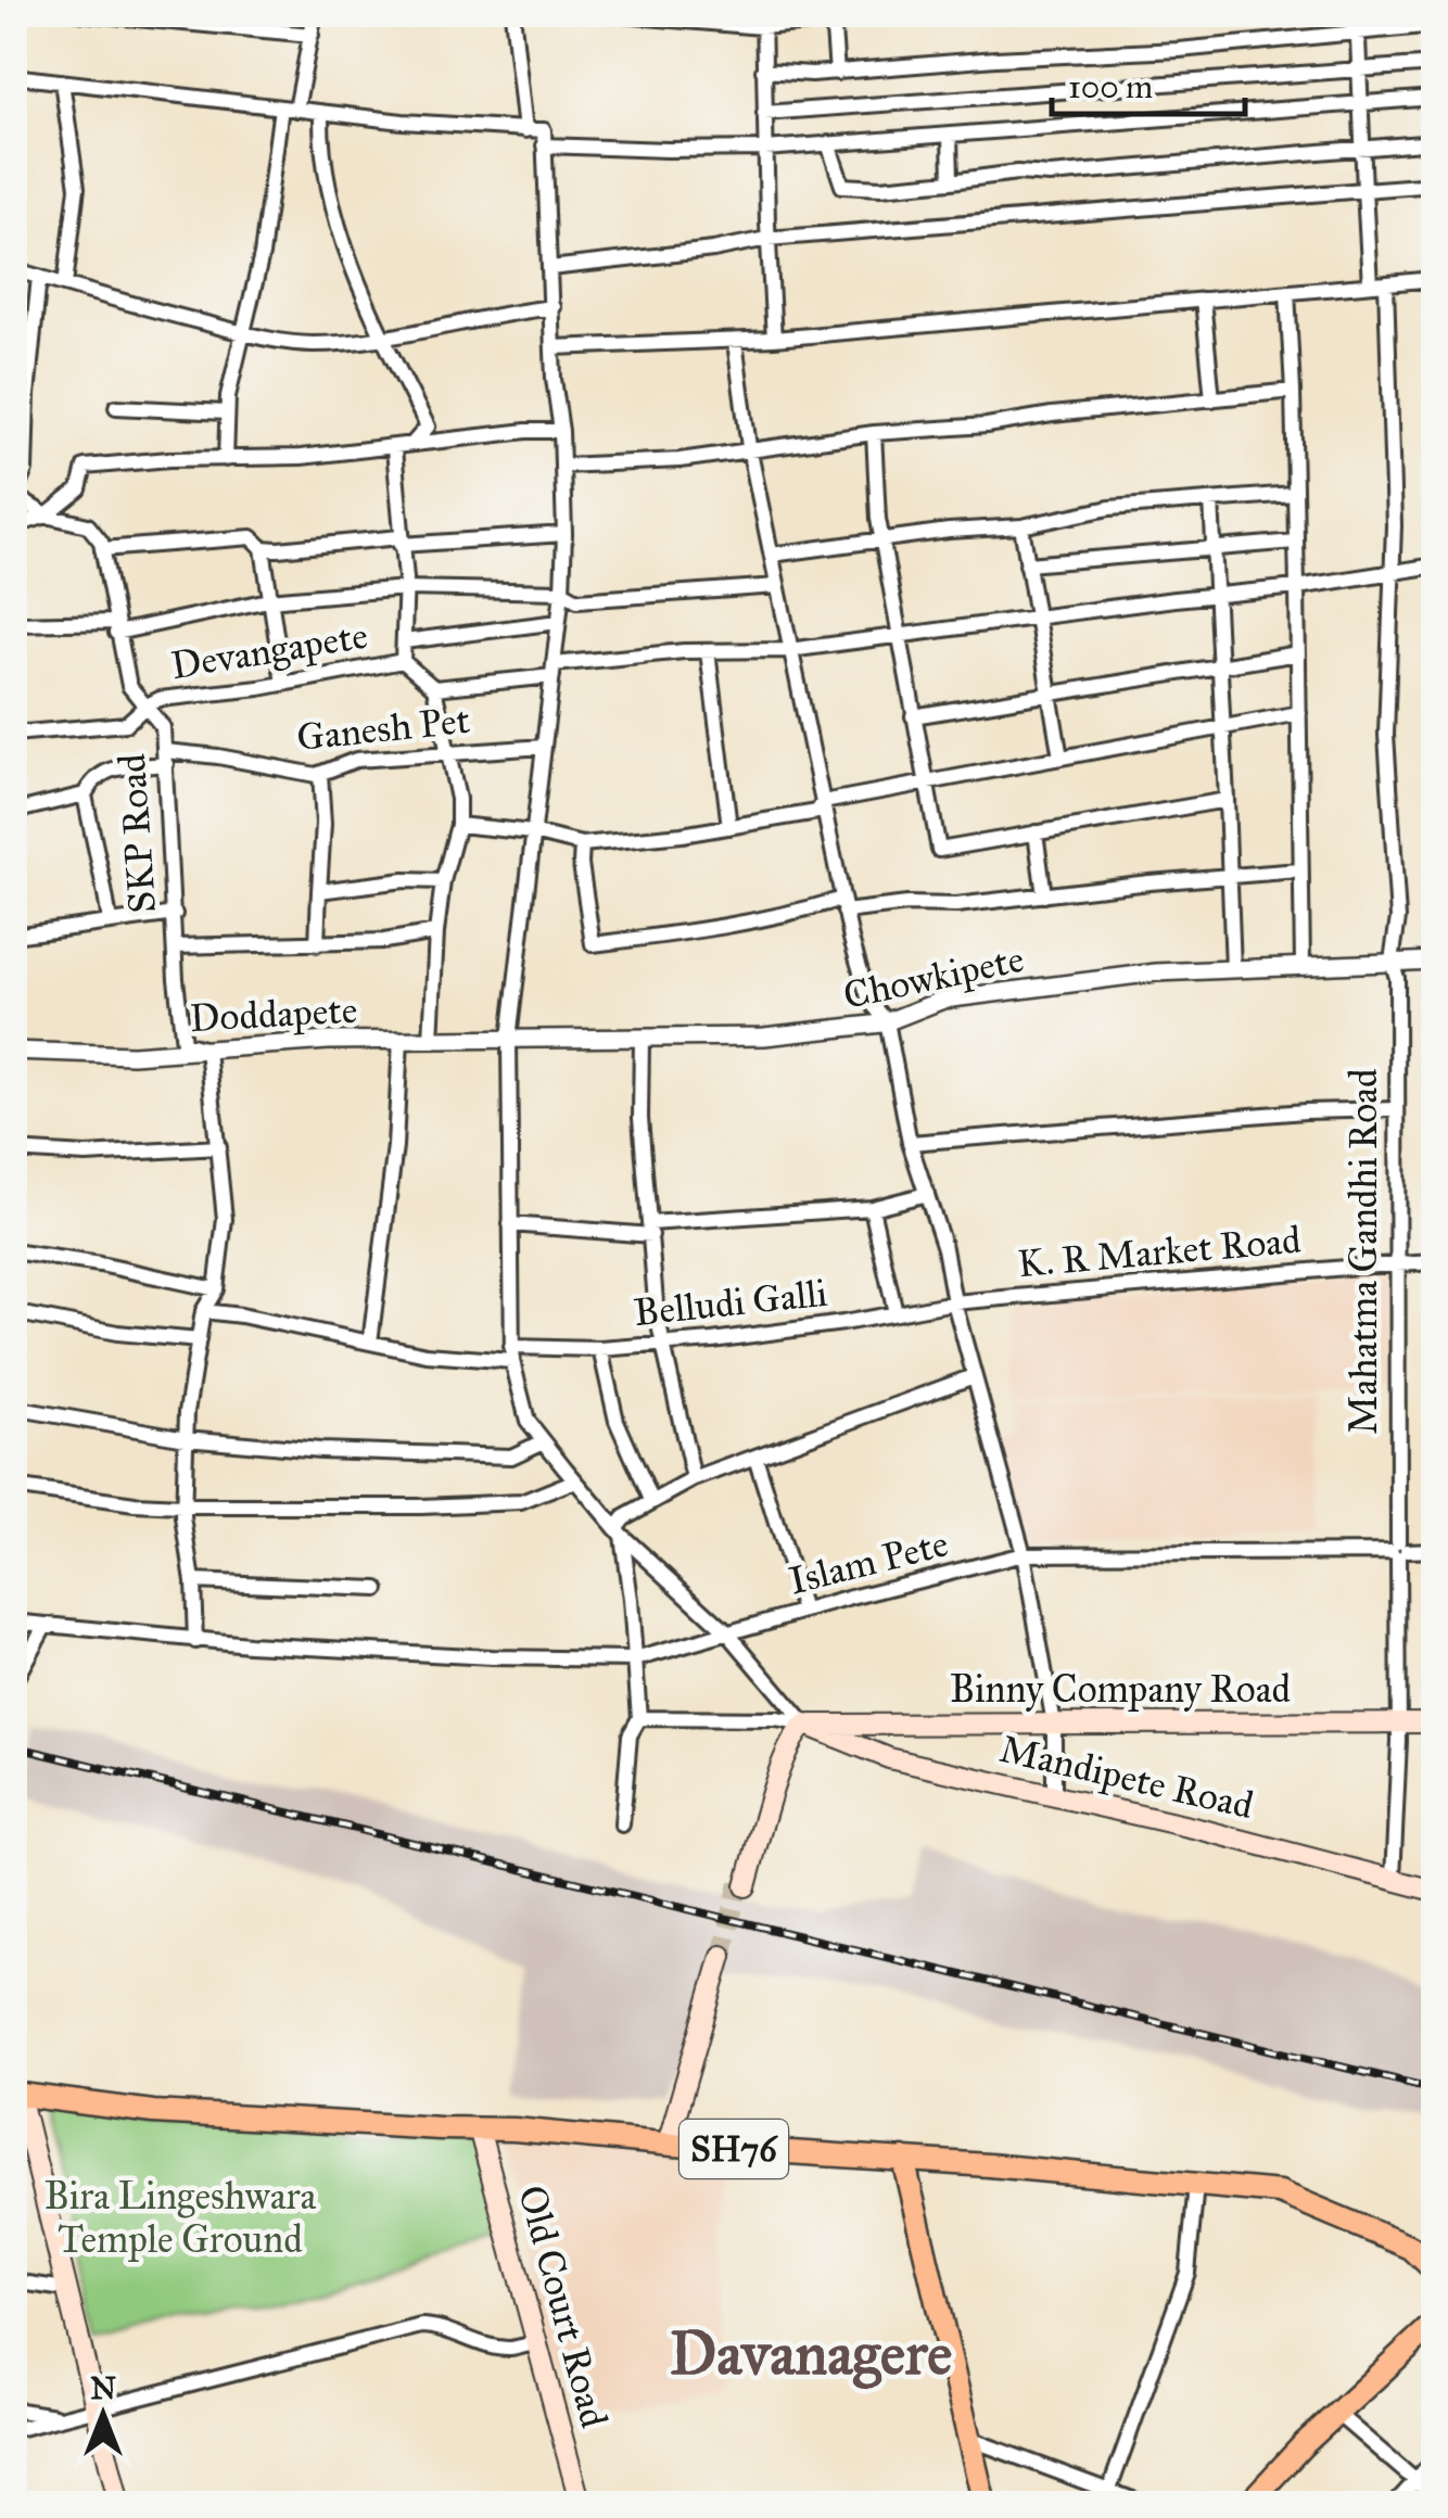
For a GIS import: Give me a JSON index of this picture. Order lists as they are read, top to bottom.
{
  "streets": {
    "main road": [
      "Binny Company Road",
      "Mandipete Road",
      "SH76",
      "Old Court Road"
    ],
    "street": [
      "Devangapete",
      "Ganesh Pet",
      "SKP Road",
      "Chowkipete",
      "Doddapete",
      "K. R Market Road",
      "Mahatma Gandhi Road",
      "Belludi Galli",
      "Islam Pete"
    ]
  },
  "crossings": [
    ["Devangapete", "SKP Road"],
    ["Ganesh Pet", "SKP Road"],
    ["SKP Road", "Doddapete"],
    ["Chowkipete", "Doddapete"],
    ["Chowkipete", "Mahatma Gandhi Road"],
    ["K. R Market Road", "Mahatma Gandhi Road"],
    ["K. R Market Road", "Belludi Galli"],
    ["Mahatma Gandhi Road", "Islam Pete"],
    ["Mahatma Gandhi Road", "Binny Company Road"],
    ["Mahatma Gandhi Road", "Mandipete Road"],
    ["Binny Company Road", "Mandipete Road"],
    ["SH76", "Old Court Road"]
  ],
  "districts": ["Davanagere"],
  "parks": ["Bira Lingeshwara Temple Ground"],
  "scale_bar": "100 m",
  "north": "top"
}
